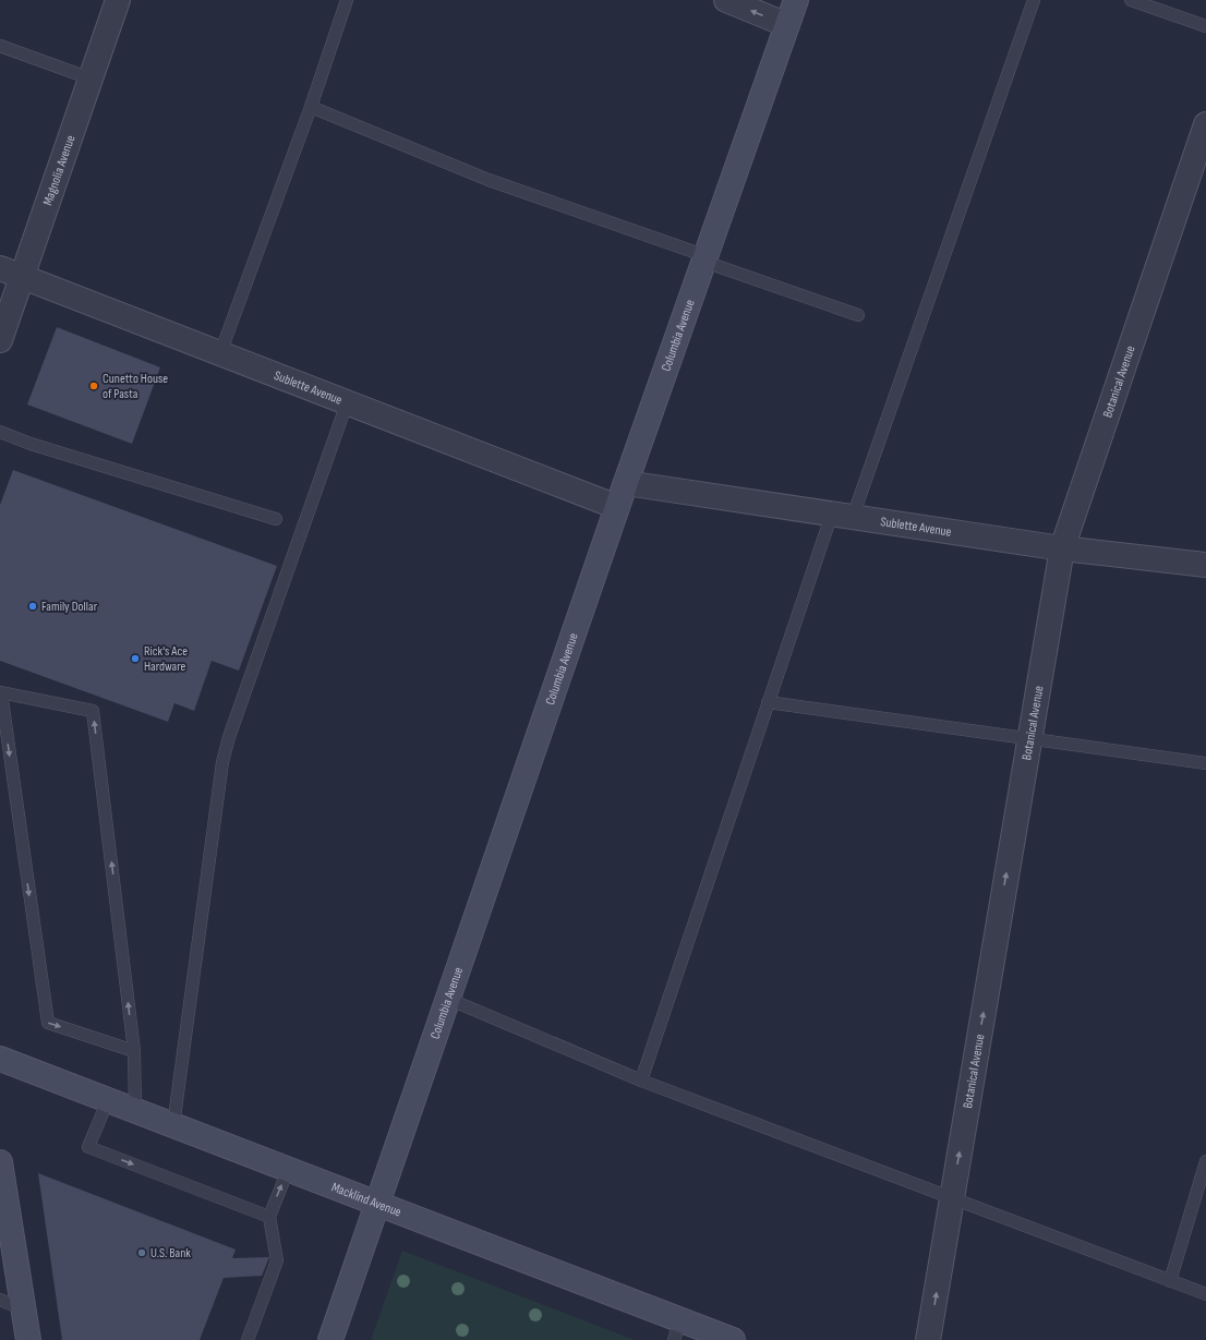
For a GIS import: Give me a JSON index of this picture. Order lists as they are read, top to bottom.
{
  "streets": {
    "street": [
      "Magnolia Avenue",
      "Columbia Avenue",
      "Botanical Avenue",
      "Sublette Avenue",
      "Macklind Avenue"
    ]
  },
  "crossings": [
    ["Magnolia Avenue", "Sublette Avenue"],
    ["Columbia Avenue", "Sublette Avenue"],
    ["Columbia Avenue", "Macklind Avenue"],
    ["Botanical Avenue", "Sublette Avenue"]
  ],
  "one_way": ["Botanical Avenue"],
  "places": [
    "Cunetto House of Pasta",
    "Family Dollar",
    "Rick's Ace Hardware",
    "U.S. Bank"
  ]
}
